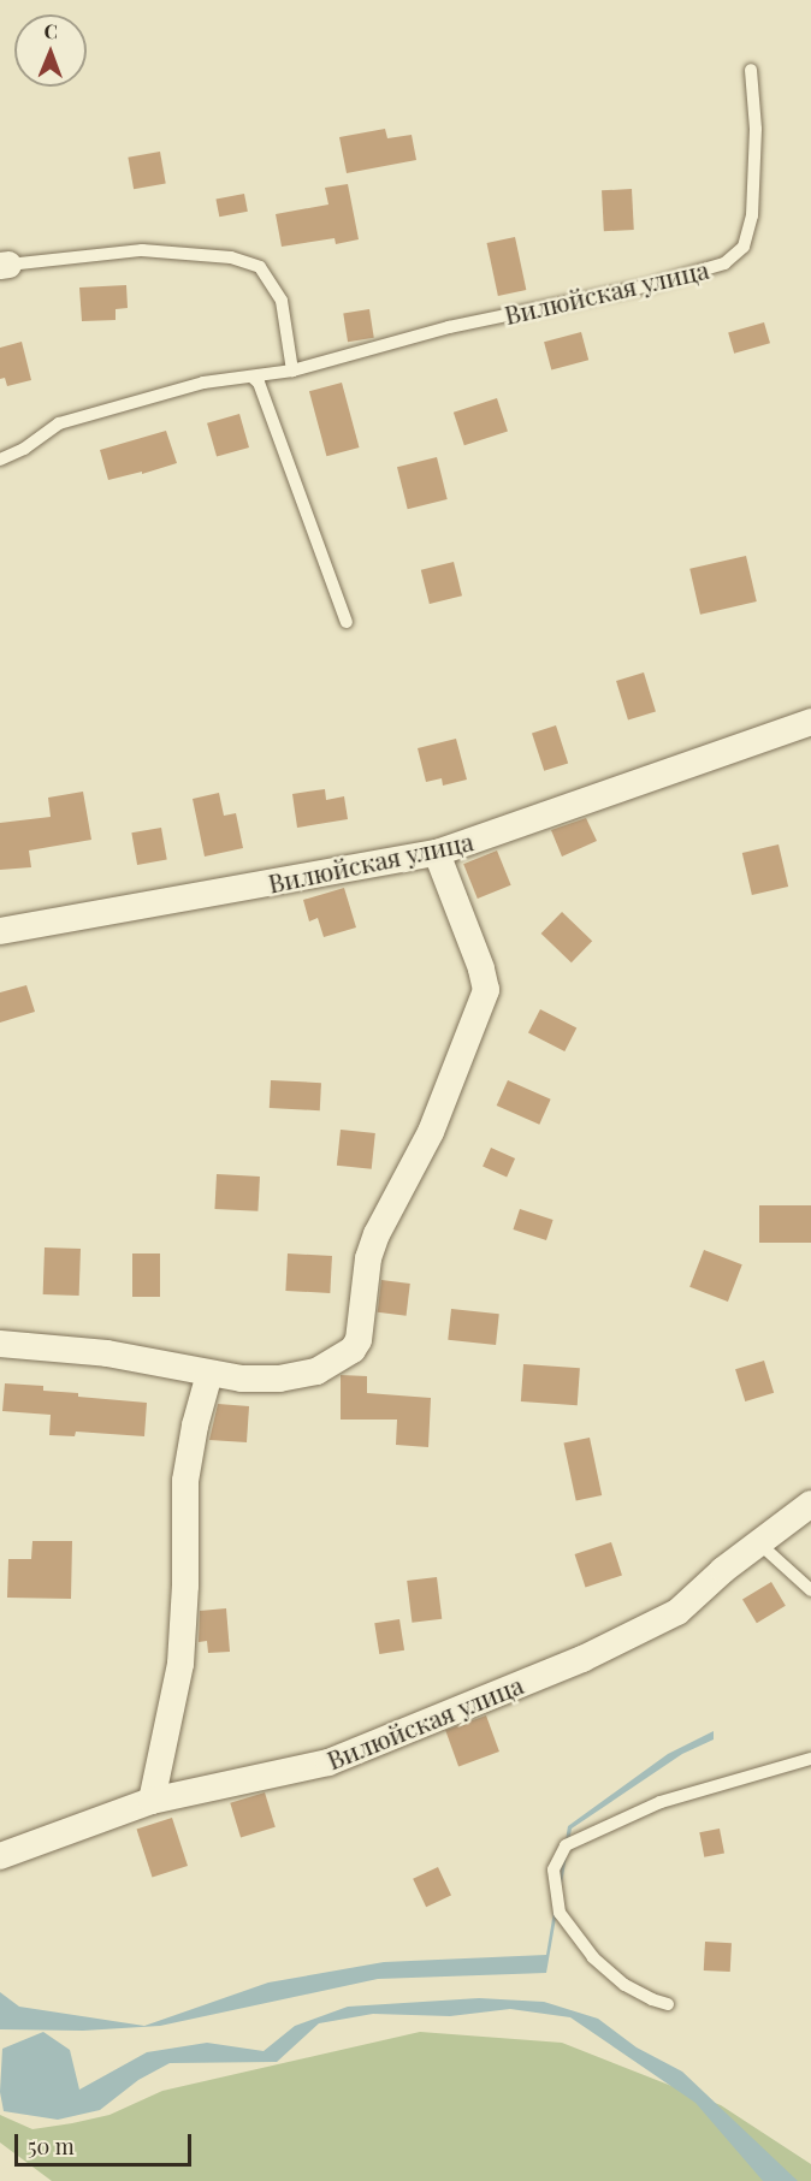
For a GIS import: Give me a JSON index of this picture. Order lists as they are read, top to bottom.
{
  "streets": {
    "street": ["Вилюйская улица"]
  },
  "scale_bar": "50 m",
  "north": "top"
}
